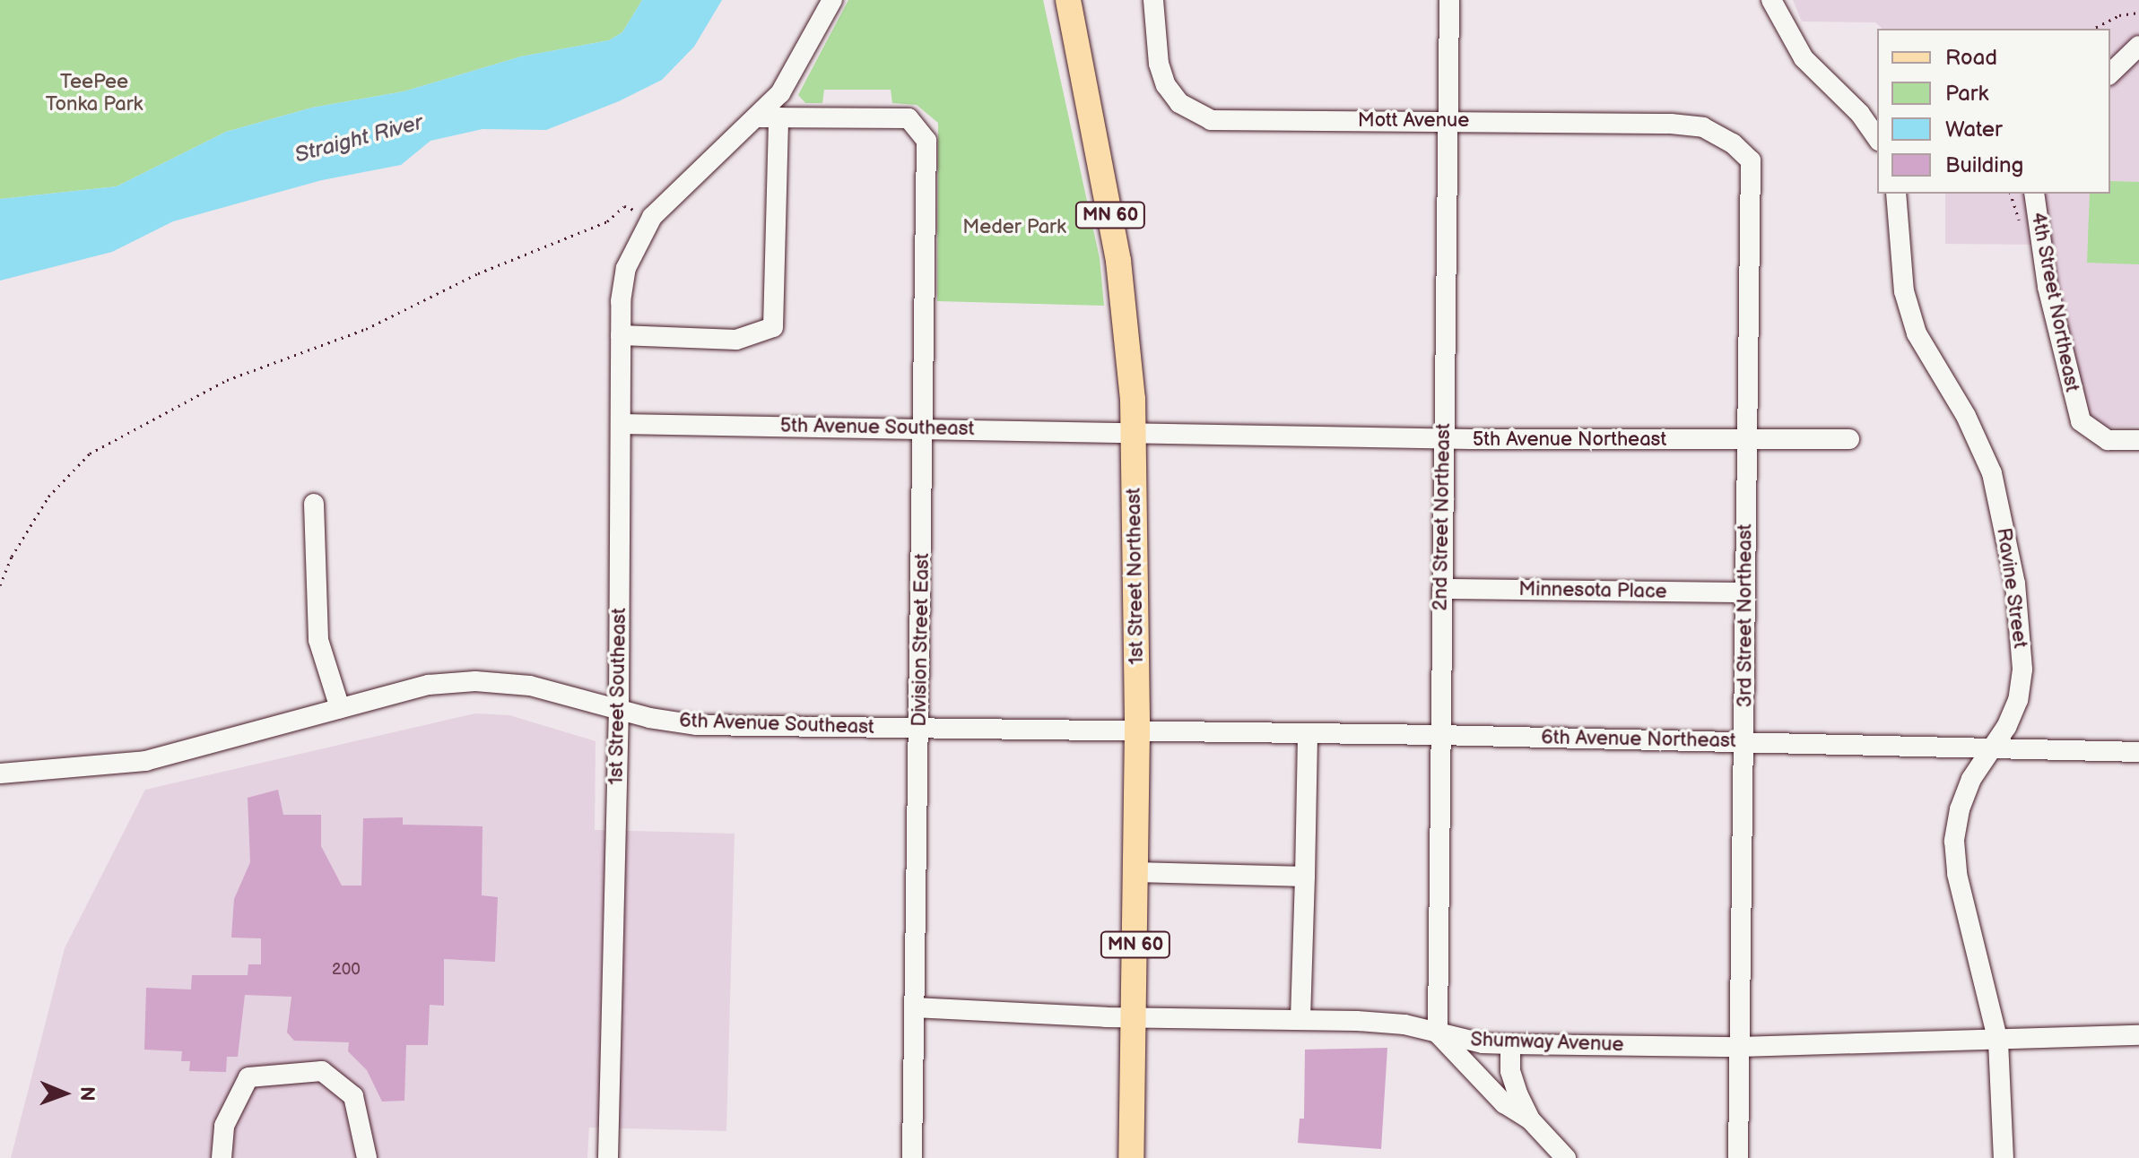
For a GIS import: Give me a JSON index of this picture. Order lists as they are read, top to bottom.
{
  "streets": {
    "main road": ["MN 60", "1st Street Northeast"],
    "street": [
      "Mott Avenue",
      "4th Street Northeast",
      "5th Avenue Southeast",
      "5th Avenue Northeast",
      "2nd Street Northeast",
      "Ravine Street",
      "Minnesota Place",
      "3rd Street Northeast",
      "Division Street East",
      "1st Street Southeast",
      "6th Avenue Southeast",
      "6th Avenue Northeast",
      "Shumway Avenue"
    ]
  },
  "crossings": [
    ["Mott Avenue", "2nd Street Northeast"],
    ["Mott Avenue", "3rd Street Northeast"],
    ["5th Avenue Southeast", "5th Avenue Northeast"],
    ["5th Avenue Southeast", "1st Street Northeast"],
    ["5th Avenue Southeast", "Division Street East"],
    ["5th Avenue Southeast", "1st Street Southeast"],
    ["5th Avenue Northeast", "2nd Street Northeast"],
    ["5th Avenue Northeast", "1st Street Northeast"],
    ["5th Avenue Northeast", "3rd Street Northeast"],
    ["2nd Street Northeast", "Minnesota Place"],
    ["2nd Street Northeast", "6th Avenue Northeast"],
    ["2nd Street Northeast", "Shumway Avenue"],
    ["1st Street Northeast", "6th Avenue Southeast"],
    ["1st Street Northeast", "6th Avenue Northeast"],
    ["1st Street Northeast", "Shumway Avenue"],
    ["Ravine Street", "6th Avenue Northeast"],
    ["Ravine Street", "Shumway Avenue"],
    ["Minnesota Place", "3rd Street Northeast"],
    ["3rd Street Northeast", "6th Avenue Northeast"],
    ["3rd Street Northeast", "Shumway Avenue"],
    ["Division Street East", "6th Avenue Southeast"],
    ["Division Street East", "Shumway Avenue"],
    ["1st Street Southeast", "6th Avenue Southeast"],
    ["6th Avenue Southeast", "6th Avenue Northeast"]
  ],
  "water": ["Straight River"],
  "parks": ["TeePee Tonka Park", "Meder Park"],
  "house_numbers": ["200"],
  "legend": [
    "Road",
    "Park",
    "Water",
    "Building"
  ],
  "north": "right"
}
